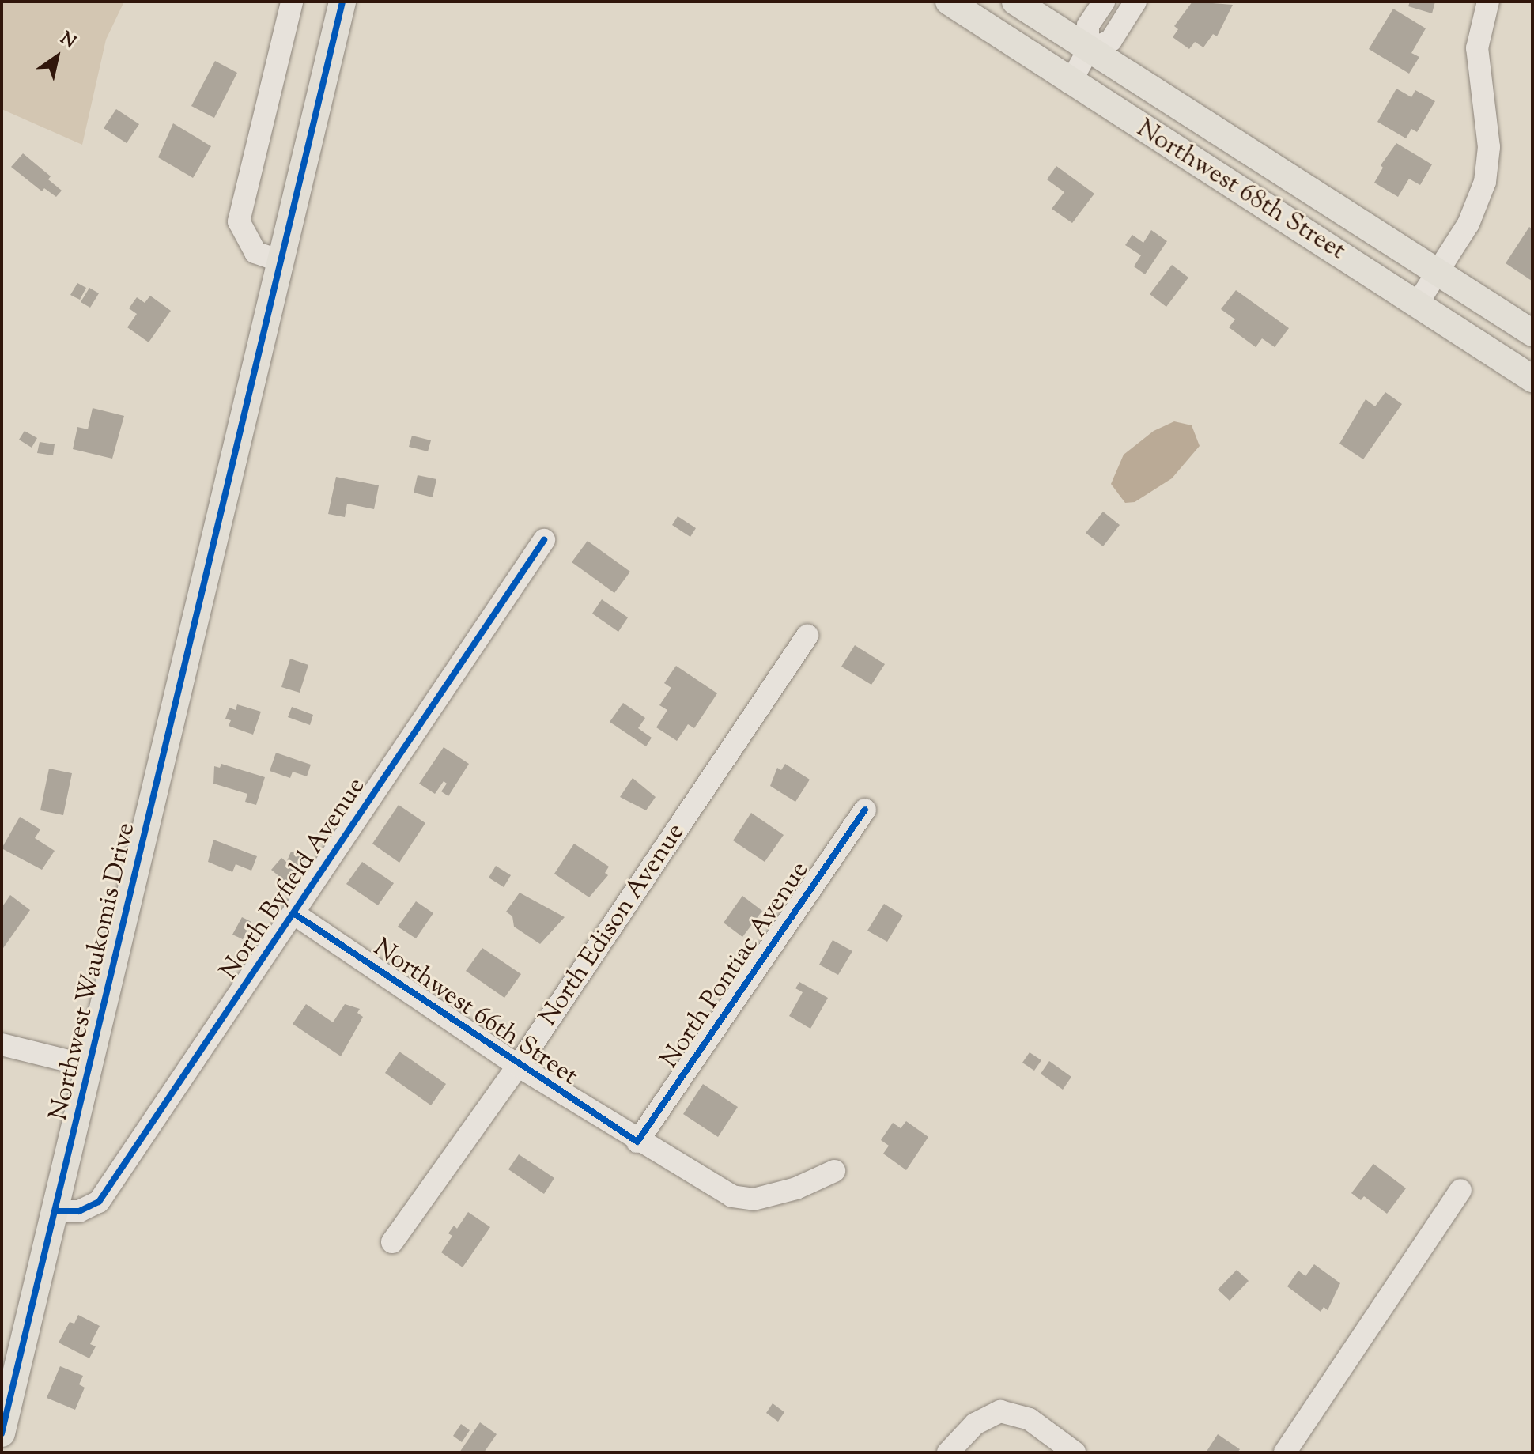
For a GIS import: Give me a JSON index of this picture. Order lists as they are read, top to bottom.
{
  "streets": {
    "main road": ["Northwest 68th Street", "Northwest Waukomis Drive"],
    "street": [
      "North Byfield Avenue",
      "North Edison Avenue",
      "North Pontiac Avenue",
      "Northwest 66th Street"
    ]
  },
  "crossings": [
    ["North Byfield Avenue", "Northwest Waukomis Drive"],
    ["North Byfield Avenue", "Northwest 66th Street"],
    ["North Edison Avenue", "Northwest 66th Street"],
    ["North Pontiac Avenue", "Northwest 66th Street"]
  ],
  "north": "top right"
}
